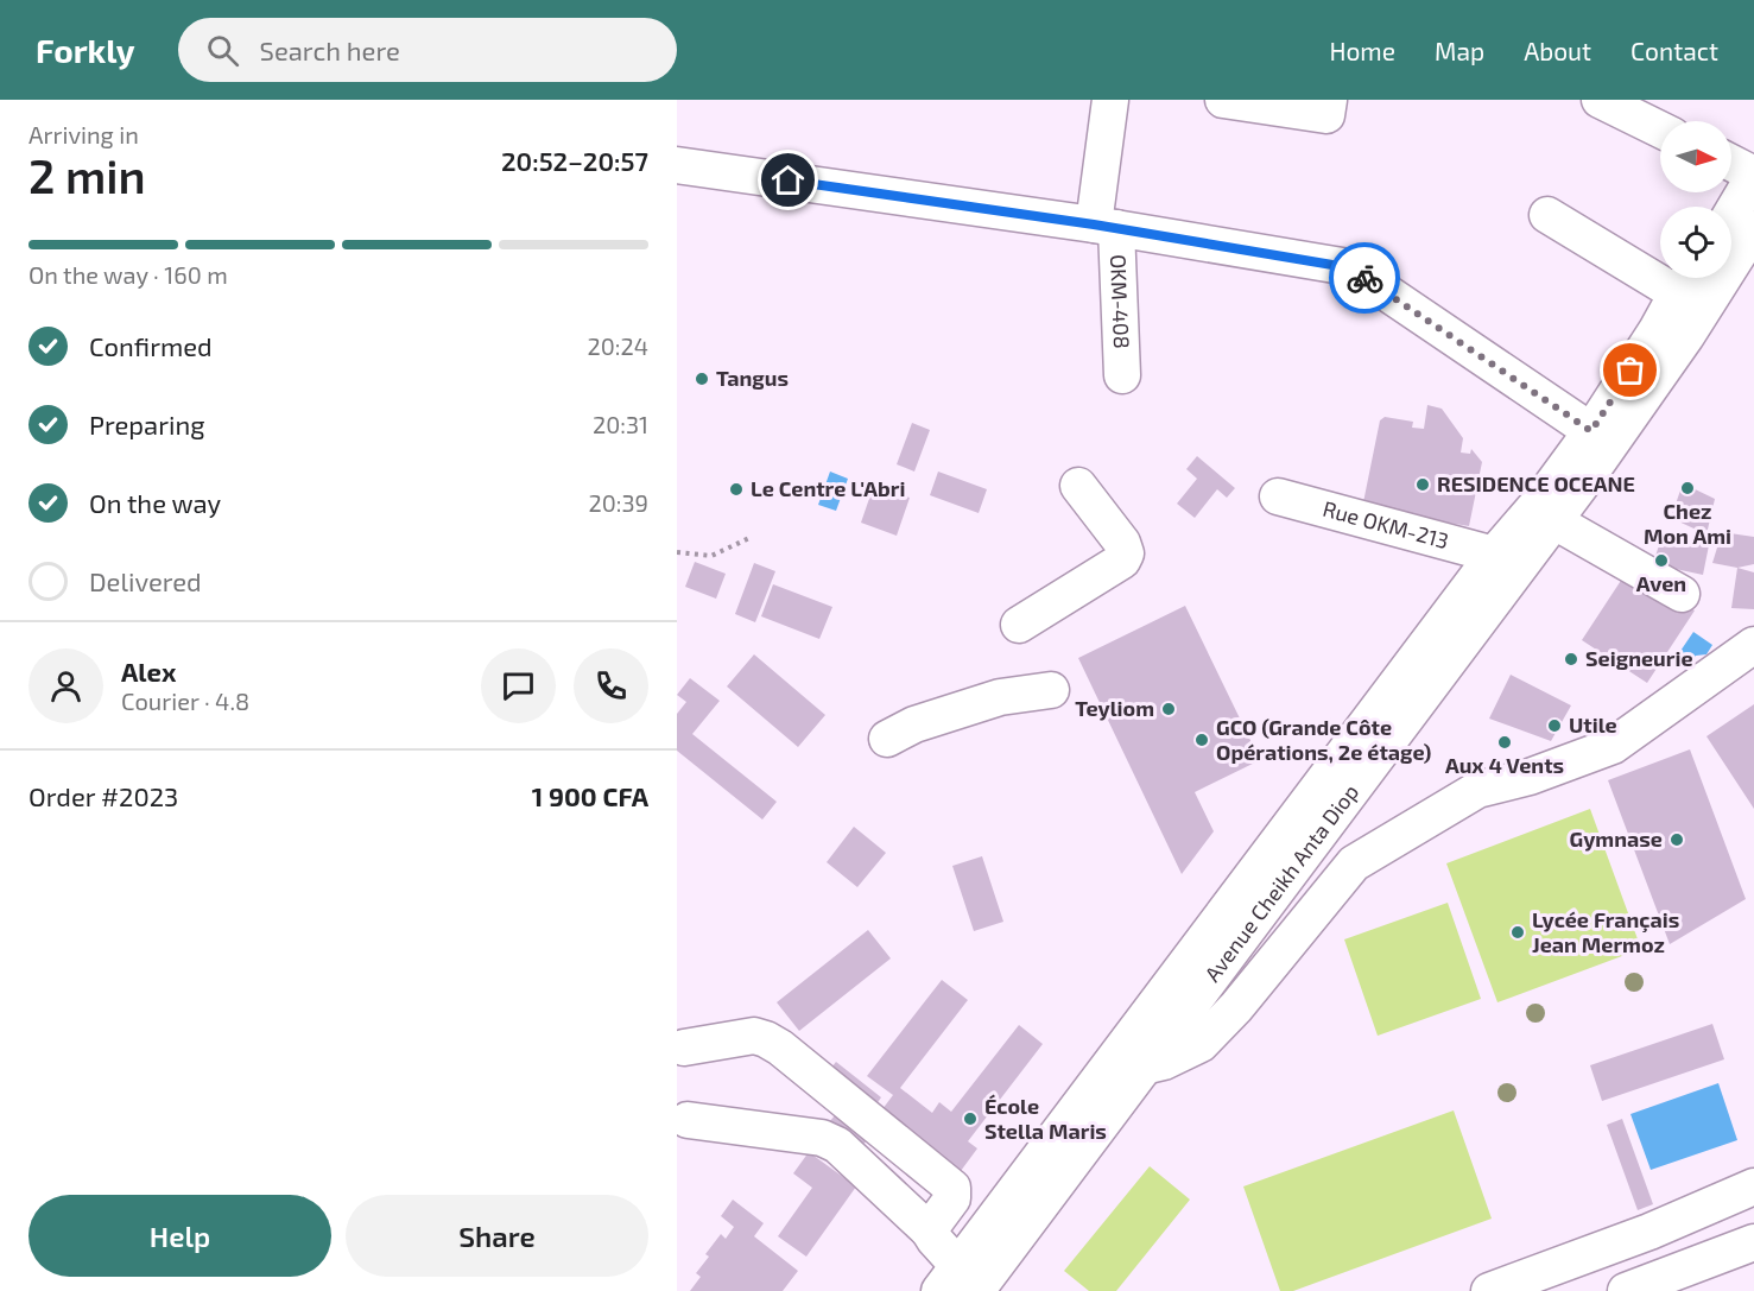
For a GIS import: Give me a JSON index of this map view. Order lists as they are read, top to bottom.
{
  "streets": {
    "street": ["OKM-408", "Rue OKM-213", "Avenue Cheikh Anta Diop"]
  },
  "crossings": [
    ["Rue OKM-213", "Avenue Cheikh Anta Diop"]
  ],
  "places": [
    "Tangus",
    "RESIDENCE OCEANE",
    "Chez Mon Ami",
    "Le Centre L'Abri",
    "Aven",
    "Seigneurie",
    "Teyliom",
    "Utile",
    "GCO (Grande Côte Opérations, 2e étage)",
    "Aux 4 Vents",
    "Gymnase",
    "Lycée Français Jean Mermoz",
    "École Stella Maris"
  ],
  "north": "right",
  "page": {
    "header": "Forkly",
    "search": "Search here",
    "nav": [
      "Home",
      "Map",
      "About",
      "Contact"
    ],
    "heading": ["2 min", "Arriving in", "20:52–20:57"],
    "panel": [
      "Alex",
      "Courier · 4.8",
      "Order #2023",
      "1 900 CFA"
    ],
    "bar": "On the way · 160 m",
    "list": [
      ["Confirmed", "20:24"],
      ["Preparing", "20:31"],
      ["On the way", "20:39"],
      "Delivered"
    ],
    "buttons": ["Help", "Share"]
  }
}
